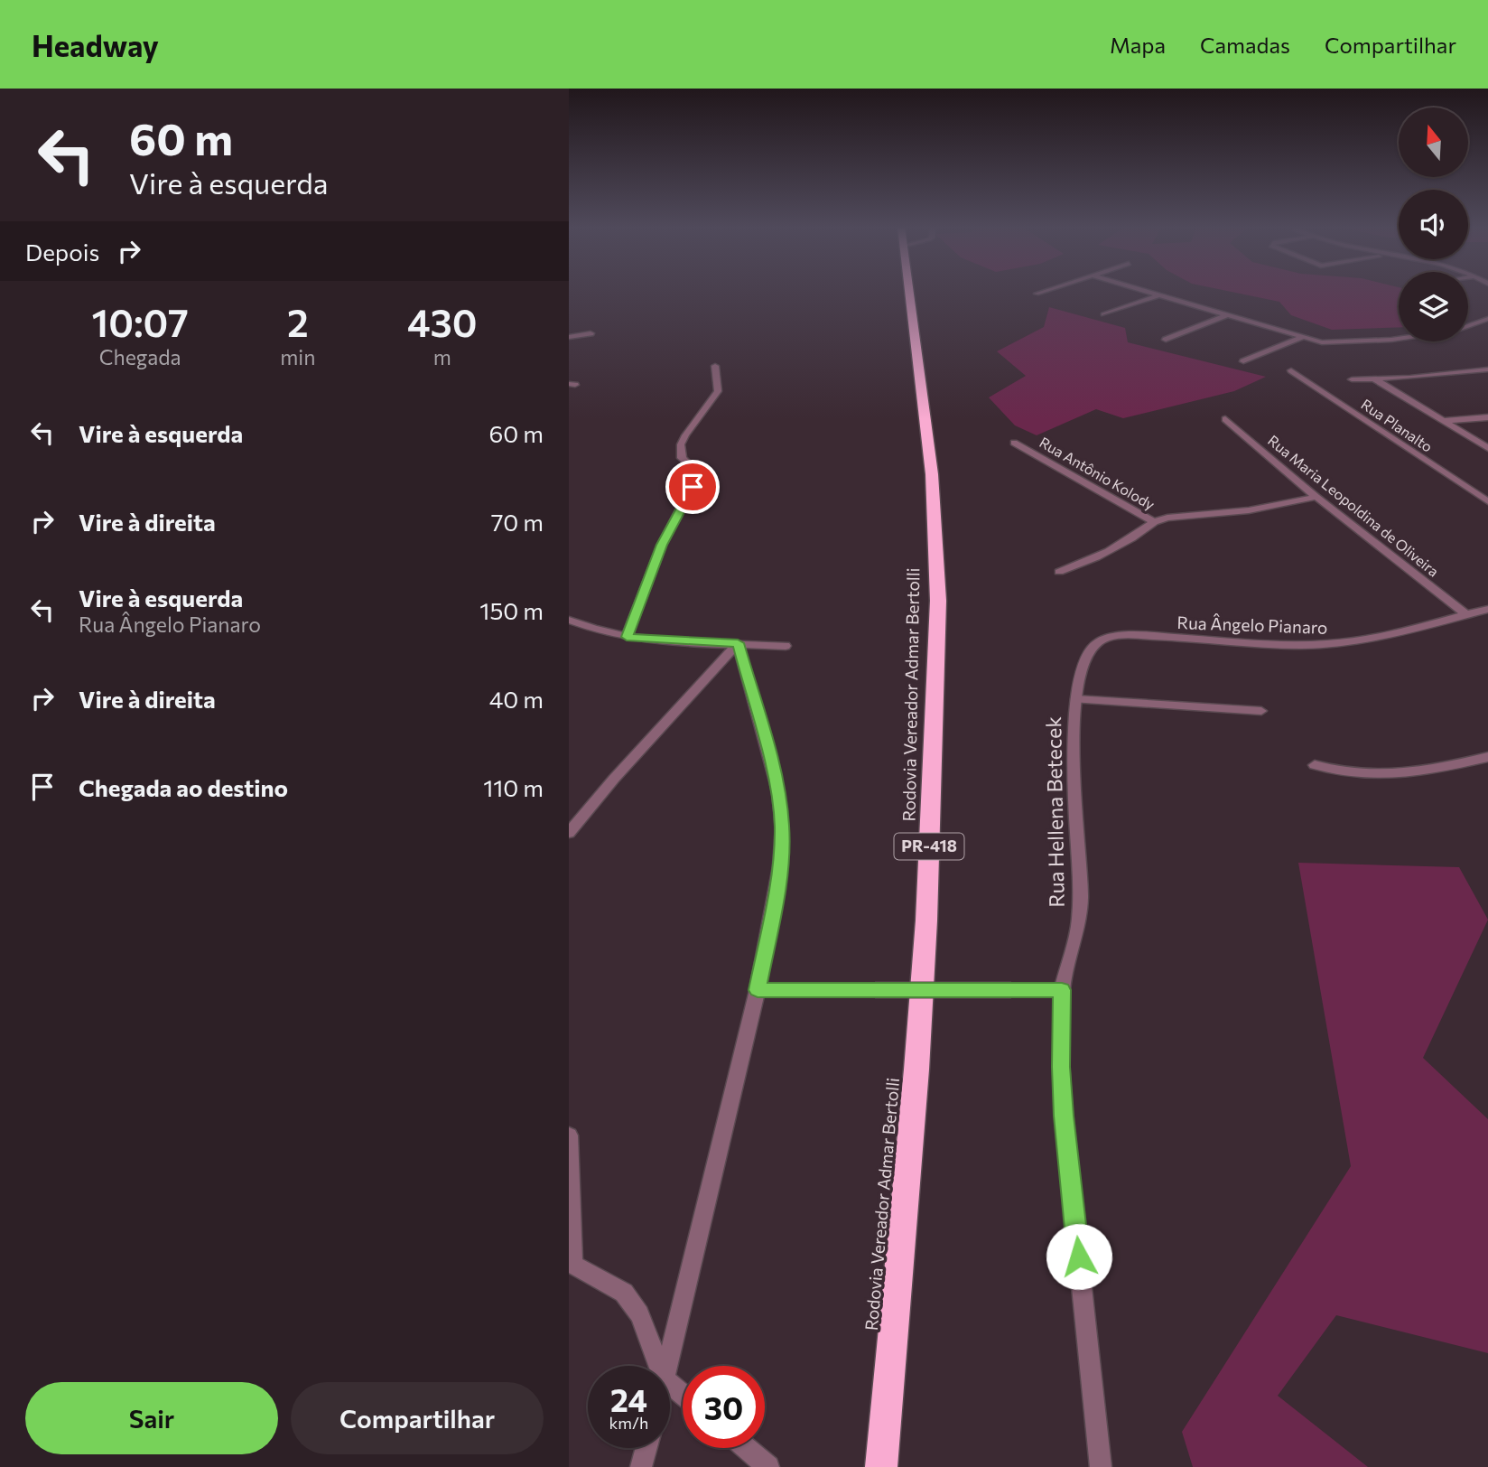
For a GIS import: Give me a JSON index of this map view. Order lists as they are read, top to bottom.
{
  "streets": {
    "highway": ["Rodovia Vereador Admar Bertolli", "PR-418"],
    "street": [
      "Rua Planalto",
      "Rua Antônio Kolody",
      "Rua Maria Leopoldina de Oliveira",
      "Rua Ângelo Pianaro",
      "Rua Hellena Betecek"
    ]
  },
  "crossings": [
    ["Rua Antônio Kolody", "Rua Maria Leopoldina de Oliveira"],
    ["Rua Maria Leopoldina de Oliveira", "Rua Ângelo Pianaro"],
    ["Rua Ângelo Pianaro", "Rua Hellena Betecek"]
  ],
  "north": "top",
  "page": {
    "header": "Headway",
    "nav": ["Mapa", "Camadas", "Compartilhar"],
    "turn": ["60 m", "Vire à esquerda"],
    "then": "Depois",
    "eta": [
      "10:07",
      "Chegada",
      "2",
      "min",
      "430",
      "m"
    ],
    "list": [
      {
        "name": "Vire à esquerda",
        "value": "60 m"
      },
      {
        "name": "Vire à direita",
        "value": "70 m"
      },
      {
        "name": "Vire à esquerda",
        "note": "Rua Ângelo Pianaro",
        "value": "150 m"
      },
      {
        "name": "Vire à direita",
        "value": "40 m"
      },
      {
        "name": "Chegada ao destino",
        "value": "110 m"
      }
    ],
    "speed": "24 km/h",
    "limit": "30",
    "buttons": ["Sair", "Compartilhar"]
  }
}
